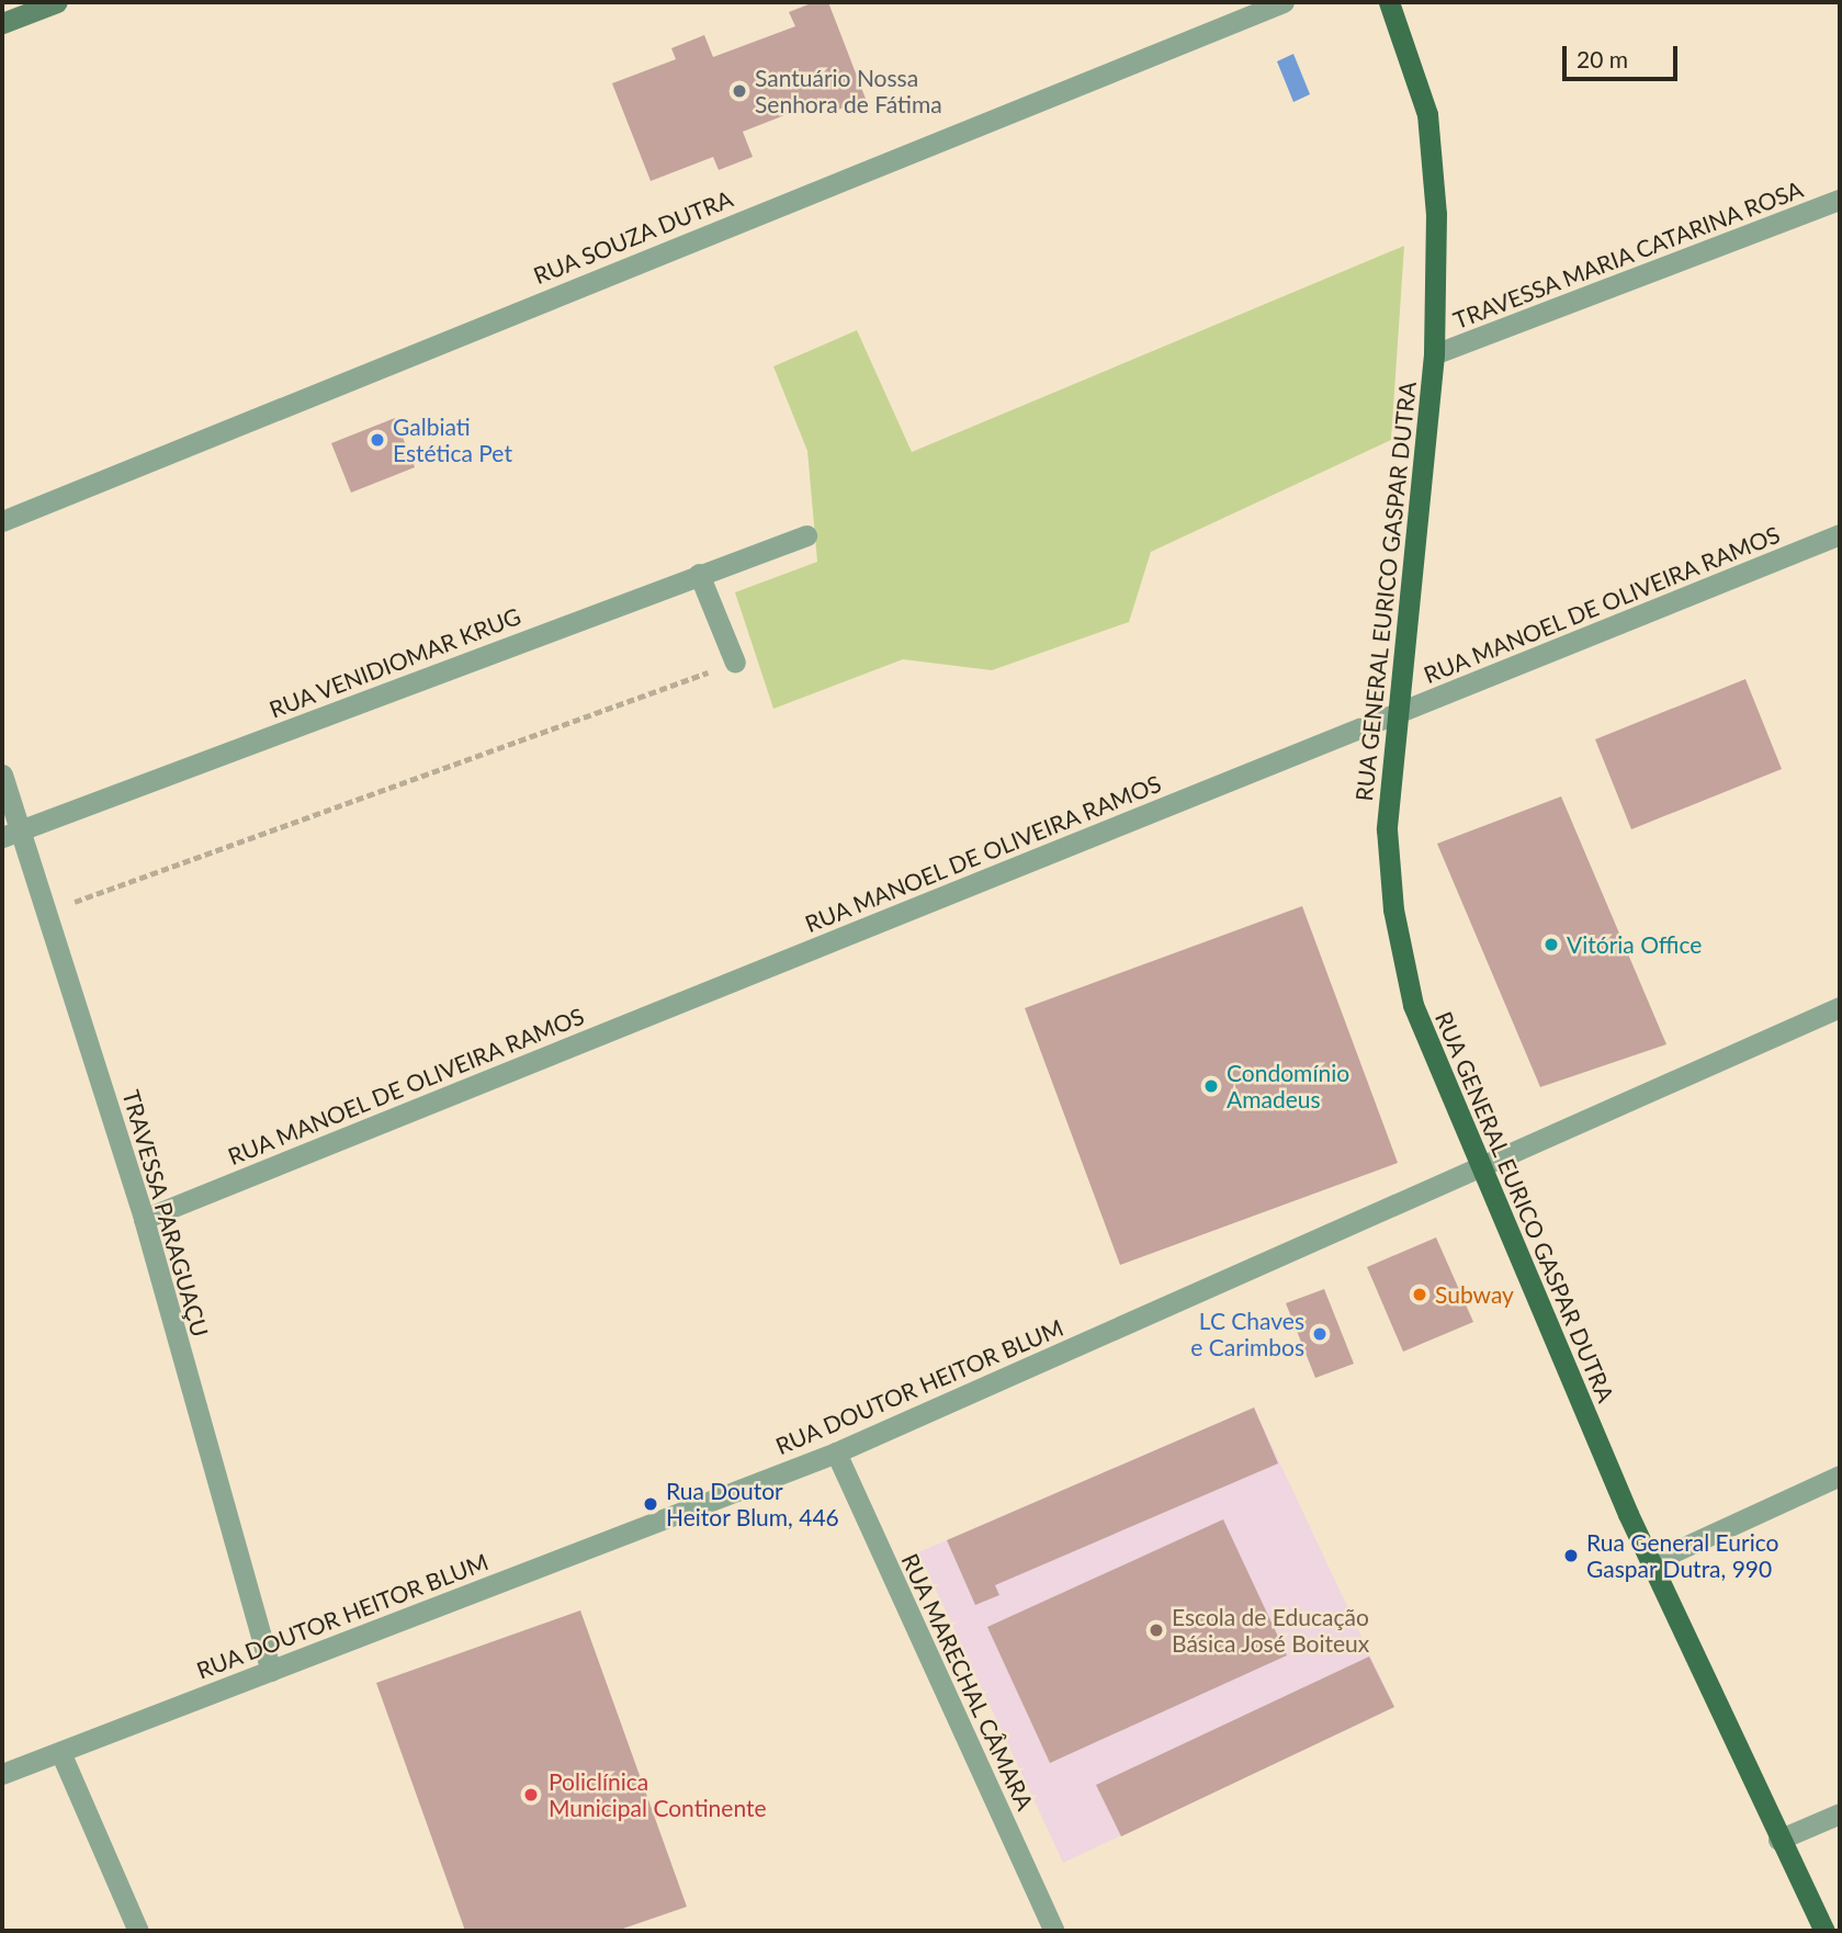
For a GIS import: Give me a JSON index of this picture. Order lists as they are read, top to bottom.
{
  "streets": {
    "main road": ["RUA GENERAL EURICO GASPAR DUTRA"],
    "street": [
      "RUA SOUZA DUTRA",
      "TRAVESSA MARIA CATARINA ROSA",
      "RUA MANOEL DE OLIVEIRA RAMOS",
      "RUA VENIDIOMAR KRUG",
      "TRAVESSA PARAGUAÇU",
      "RUA DOUTOR HEITOR BLUM",
      "RUA MARECHAL CÂMARA"
    ]
  },
  "crossings": [
    ["TRAVESSA MARIA CATARINA ROSA", "RUA GENERAL EURICO GASPAR DUTRA"],
    ["RUA GENERAL EURICO GASPAR DUTRA", "RUA MANOEL DE OLIVEIRA RAMOS"],
    ["RUA GENERAL EURICO GASPAR DUTRA", "RUA DOUTOR HEITOR BLUM"],
    ["RUA MANOEL DE OLIVEIRA RAMOS", "TRAVESSA PARAGUAÇU"],
    ["RUA VENIDIOMAR KRUG", "TRAVESSA PARAGUAÇU"],
    ["TRAVESSA PARAGUAÇU", "RUA DOUTOR HEITOR BLUM"],
    ["RUA DOUTOR HEITOR BLUM", "RUA MARECHAL CÂMARA"]
  ],
  "places": [
    "Santuário Nossa Senhora de Fátima",
    "Galbiati Estética Pet",
    "Vitória Office",
    "Condomínio Amadeus",
    "Subway",
    "LC Chaves e Carimbos",
    "Rua Doutor Heitor Blum, 446",
    "Rua General Eurico Gaspar Dutra, 990",
    "Escola de Educação Básica José Boiteux",
    "Policlínica Municipal Continente"
  ],
  "scale_bar": "20 m"
}
